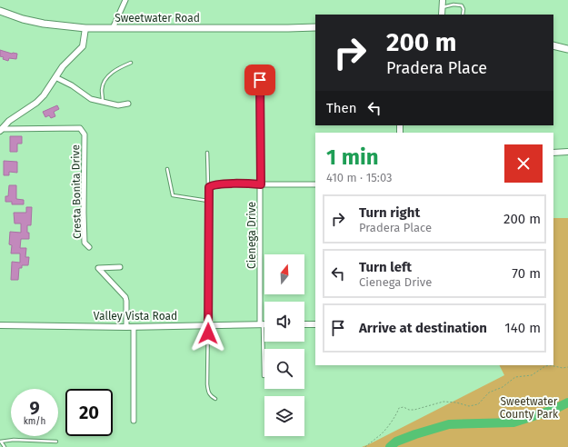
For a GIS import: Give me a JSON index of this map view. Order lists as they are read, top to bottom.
{
  "streets": {
    "main road": ["Sweetwater Road"],
    "street": ["Cresta Bonita Drive", "Cienega Drive", "Valley Vista Road"]
  },
  "crossings": [
    ["Cienega Drive", "Valley Vista Road"]
  ],
  "parks": ["Sweetwater County Park"],
  "north": "top",
  "page": {
    "turn": ["200 m", "Pradera Place"],
    "then": "Then",
    "heading": ["1 min", "410 m · 15:03"],
    "list": [
      {
        "name": "Turn right",
        "note": "Pradera Place",
        "value": "200 m"
      },
      {
        "name": "Turn left",
        "note": "Cienega Drive",
        "value": "70 m"
      },
      {
        "name": "Arrive at destination",
        "value": "140 m"
      }
    ],
    "speed": "9 km/h",
    "limit": "20"
  }
}
